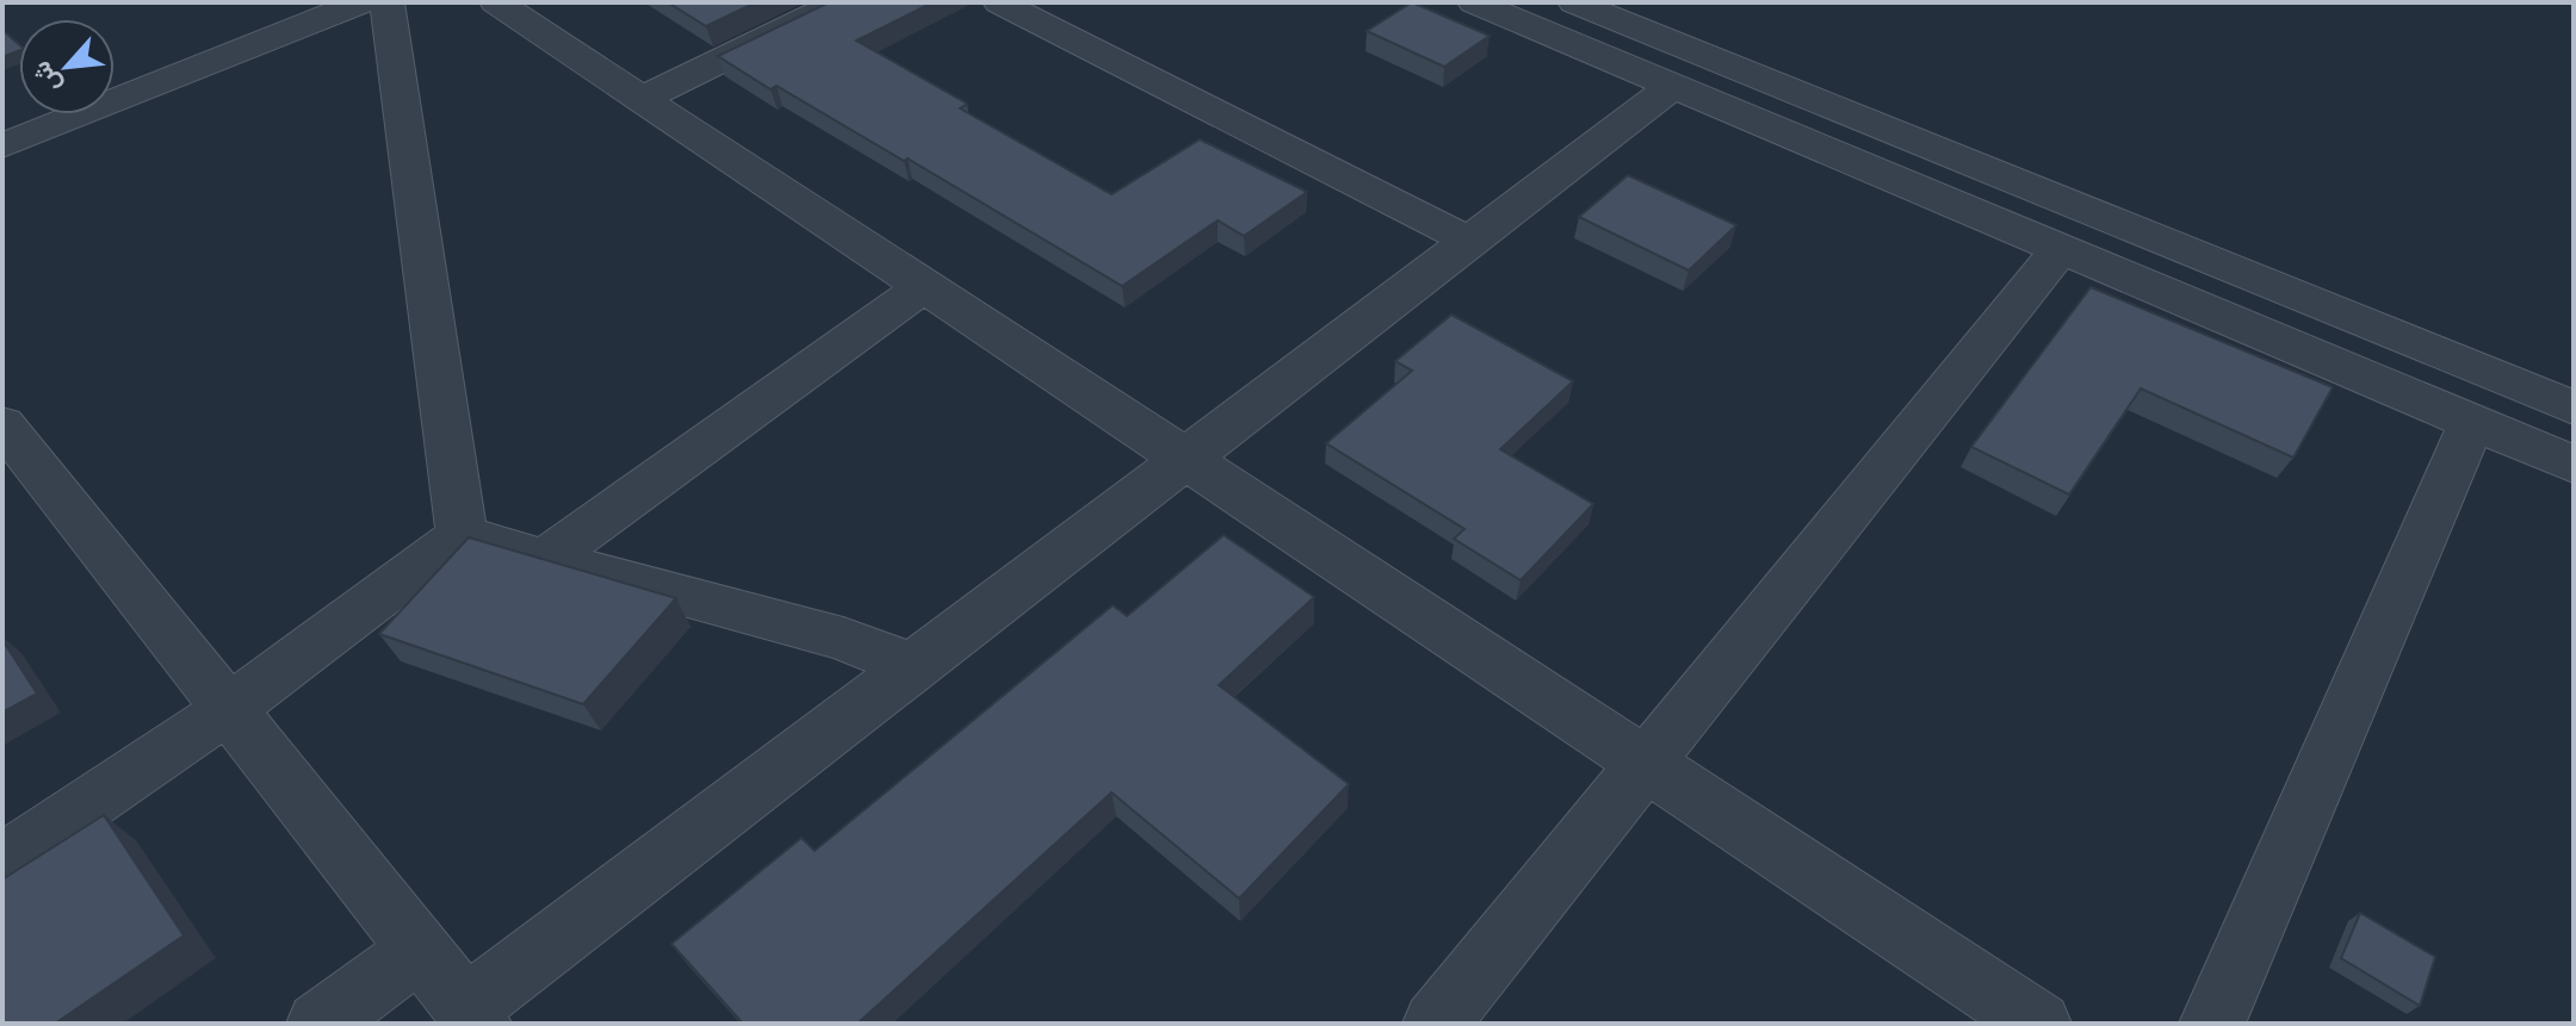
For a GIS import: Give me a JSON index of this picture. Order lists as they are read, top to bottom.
{
  "north": "bottom left"
}
